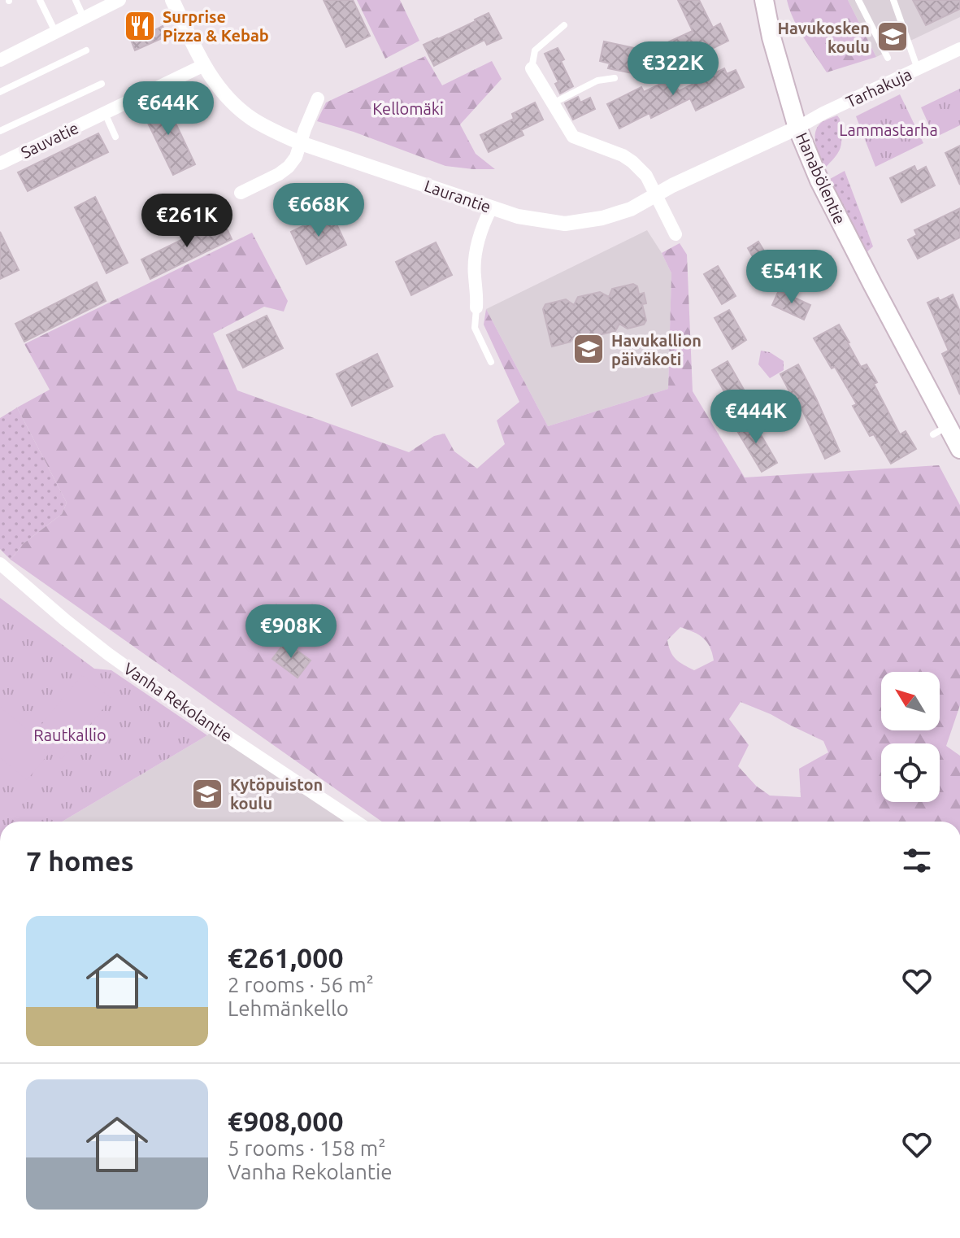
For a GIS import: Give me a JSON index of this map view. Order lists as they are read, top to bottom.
{
  "streets": {
    "main road": ["Hanabölentie"],
    "street": [
      "Tarhakuja",
      "Sauvatie",
      "Laurantie",
      "Vanha Rekolantie"
    ]
  },
  "crossings": [
    ["Tarhakuja", "Hanabölentie"],
    ["Tarhakuja", "Laurantie"],
    ["Sauvatie", "Laurantie"],
    ["Hanabölentie", "Laurantie"]
  ],
  "parks": ["Kellomäki", "Lammastarha", "Rautkallio"],
  "places": {
    "restaurant": ["Surprise Pizza & Kebab"],
    "school or university": ["Havukosken koulu", "Havukallion päiväkoti", "Kytöpuiston koulu"]
  },
  "north": "top left",
  "page": {
    "price": [
      "€322K",
      "€644K",
      "€668K",
      "€261K",
      "€541K",
      "€444K",
      "€908K"
    ],
    "heading": "7 homes",
    "list": [
      {
        "name": "€261,000",
        "note": "2 rooms · 56 m² · Lehmänkello"
      },
      {
        "name": "€908,000",
        "note": "5 rooms · 158 m² · Vanha Rekolantie"
      }
    ]
  }
}
